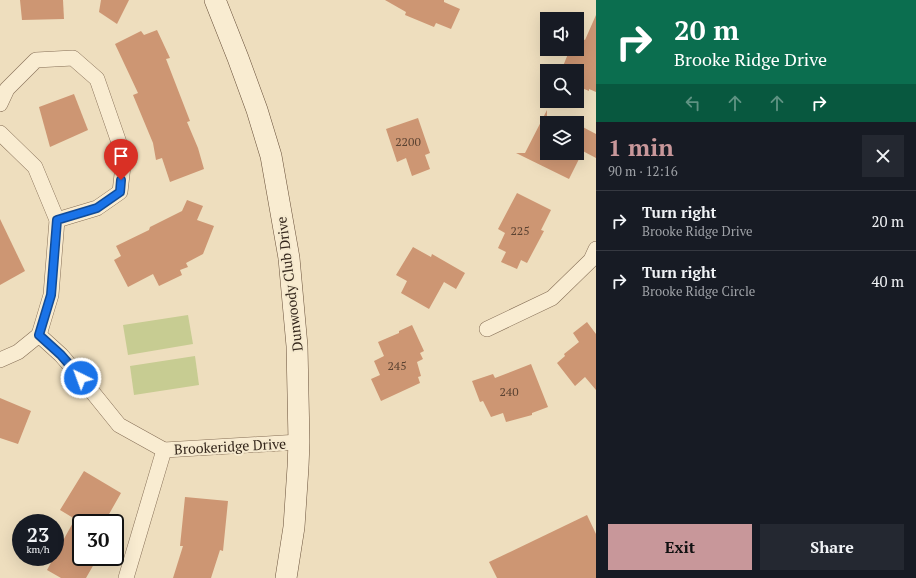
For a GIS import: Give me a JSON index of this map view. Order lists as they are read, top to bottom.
{
  "streets": {
    "street": ["Dunwoody Club Drive", "Brookeridge Drive"]
  },
  "crossings": [
    ["Dunwoody Club Drive", "Brookeridge Drive"]
  ],
  "house_numbers": [
    "2200",
    "225",
    "245",
    "240"
  ],
  "page": {
    "turn": ["20 m", "Brooke Ridge Drive"],
    "heading": ["1 min", "90 m · 12:16"],
    "list": [
      {
        "name": "Turn right",
        "note": "Brooke Ridge Drive",
        "value": "20 m"
      },
      {
        "name": "Turn right",
        "note": "Brooke Ridge Circle",
        "value": "40 m"
      }
    ],
    "speed": "23 km/h",
    "limit": "30",
    "buttons": ["Exit", "Share"]
  }
}
